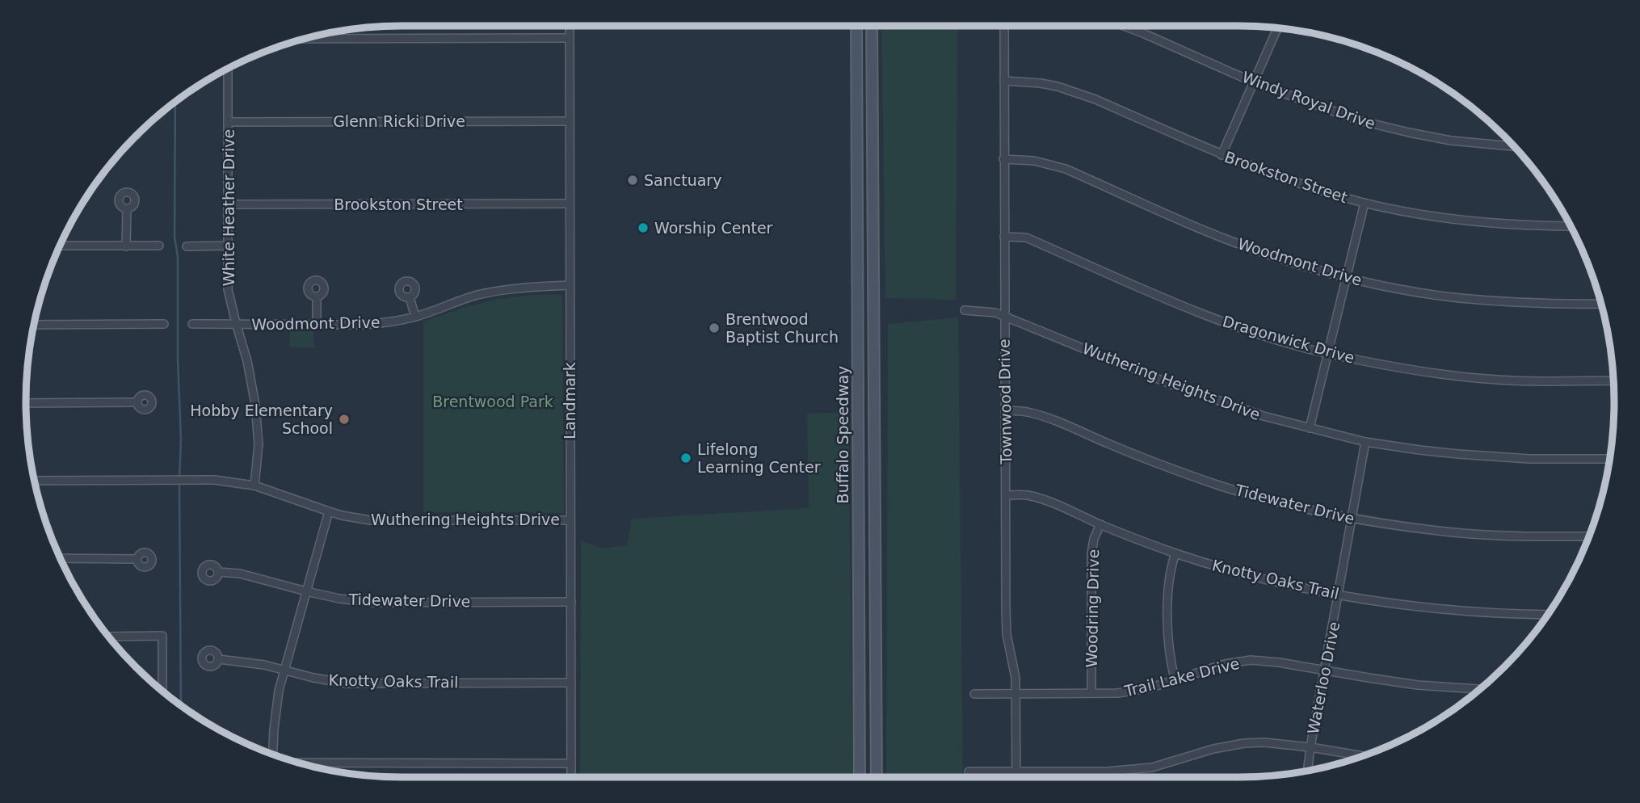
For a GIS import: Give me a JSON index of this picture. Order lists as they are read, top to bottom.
{
  "streets": {
    "main road": ["Buffalo Speedway"],
    "street": [
      "Windy Royal Drive",
      "Glenn Ricki Drive",
      "Brookston Street",
      "White Heather Drive",
      "Woodmont Drive",
      "Dragonwick Drive",
      "Wuthering Heights Drive",
      "Landmark",
      "Townwood Drive",
      "Tidewater Drive",
      "Knotty Oaks Trail",
      "Woodring Drive",
      "Trail Lake Drive",
      "Waterloo Drive"
    ]
  },
  "crossings": [
    ["Glenn Ricki Drive", "White Heather Drive"],
    ["Glenn Ricki Drive", "Landmark"],
    ["Brookston Street", "White Heather Drive"],
    ["Brookston Street", "Landmark"],
    ["Brookston Street", "Townwood Drive"],
    ["White Heather Drive", "Woodmont Drive"],
    ["White Heather Drive", "Wuthering Heights Drive"],
    ["Woodmont Drive", "Landmark"],
    ["Woodmont Drive", "Townwood Drive"],
    ["Dragonwick Drive", "Townwood Drive"],
    ["Wuthering Heights Drive", "Landmark"],
    ["Wuthering Heights Drive", "Townwood Drive"],
    ["Wuthering Heights Drive", "Waterloo Drive"],
    ["Landmark", "Tidewater Drive"],
    ["Landmark", "Knotty Oaks Trail"],
    ["Townwood Drive", "Tidewater Drive"],
    ["Townwood Drive", "Knotty Oaks Trail"],
    ["Townwood Drive", "Trail Lake Drive"],
    ["Tidewater Drive", "Waterloo Drive"],
    ["Knotty Oaks Trail", "Woodring Drive"],
    ["Knotty Oaks Trail", "Waterloo Drive"],
    ["Woodring Drive", "Trail Lake Drive"],
    ["Trail Lake Drive", "Waterloo Drive"]
  ],
  "parks": ["Brentwood Park"],
  "places": [
    "Sanctuary",
    "Worship Center",
    "Brentwood Baptist Church",
    "Hobby Elementary School",
    "Lifelong Learning Center"
  ]
}
